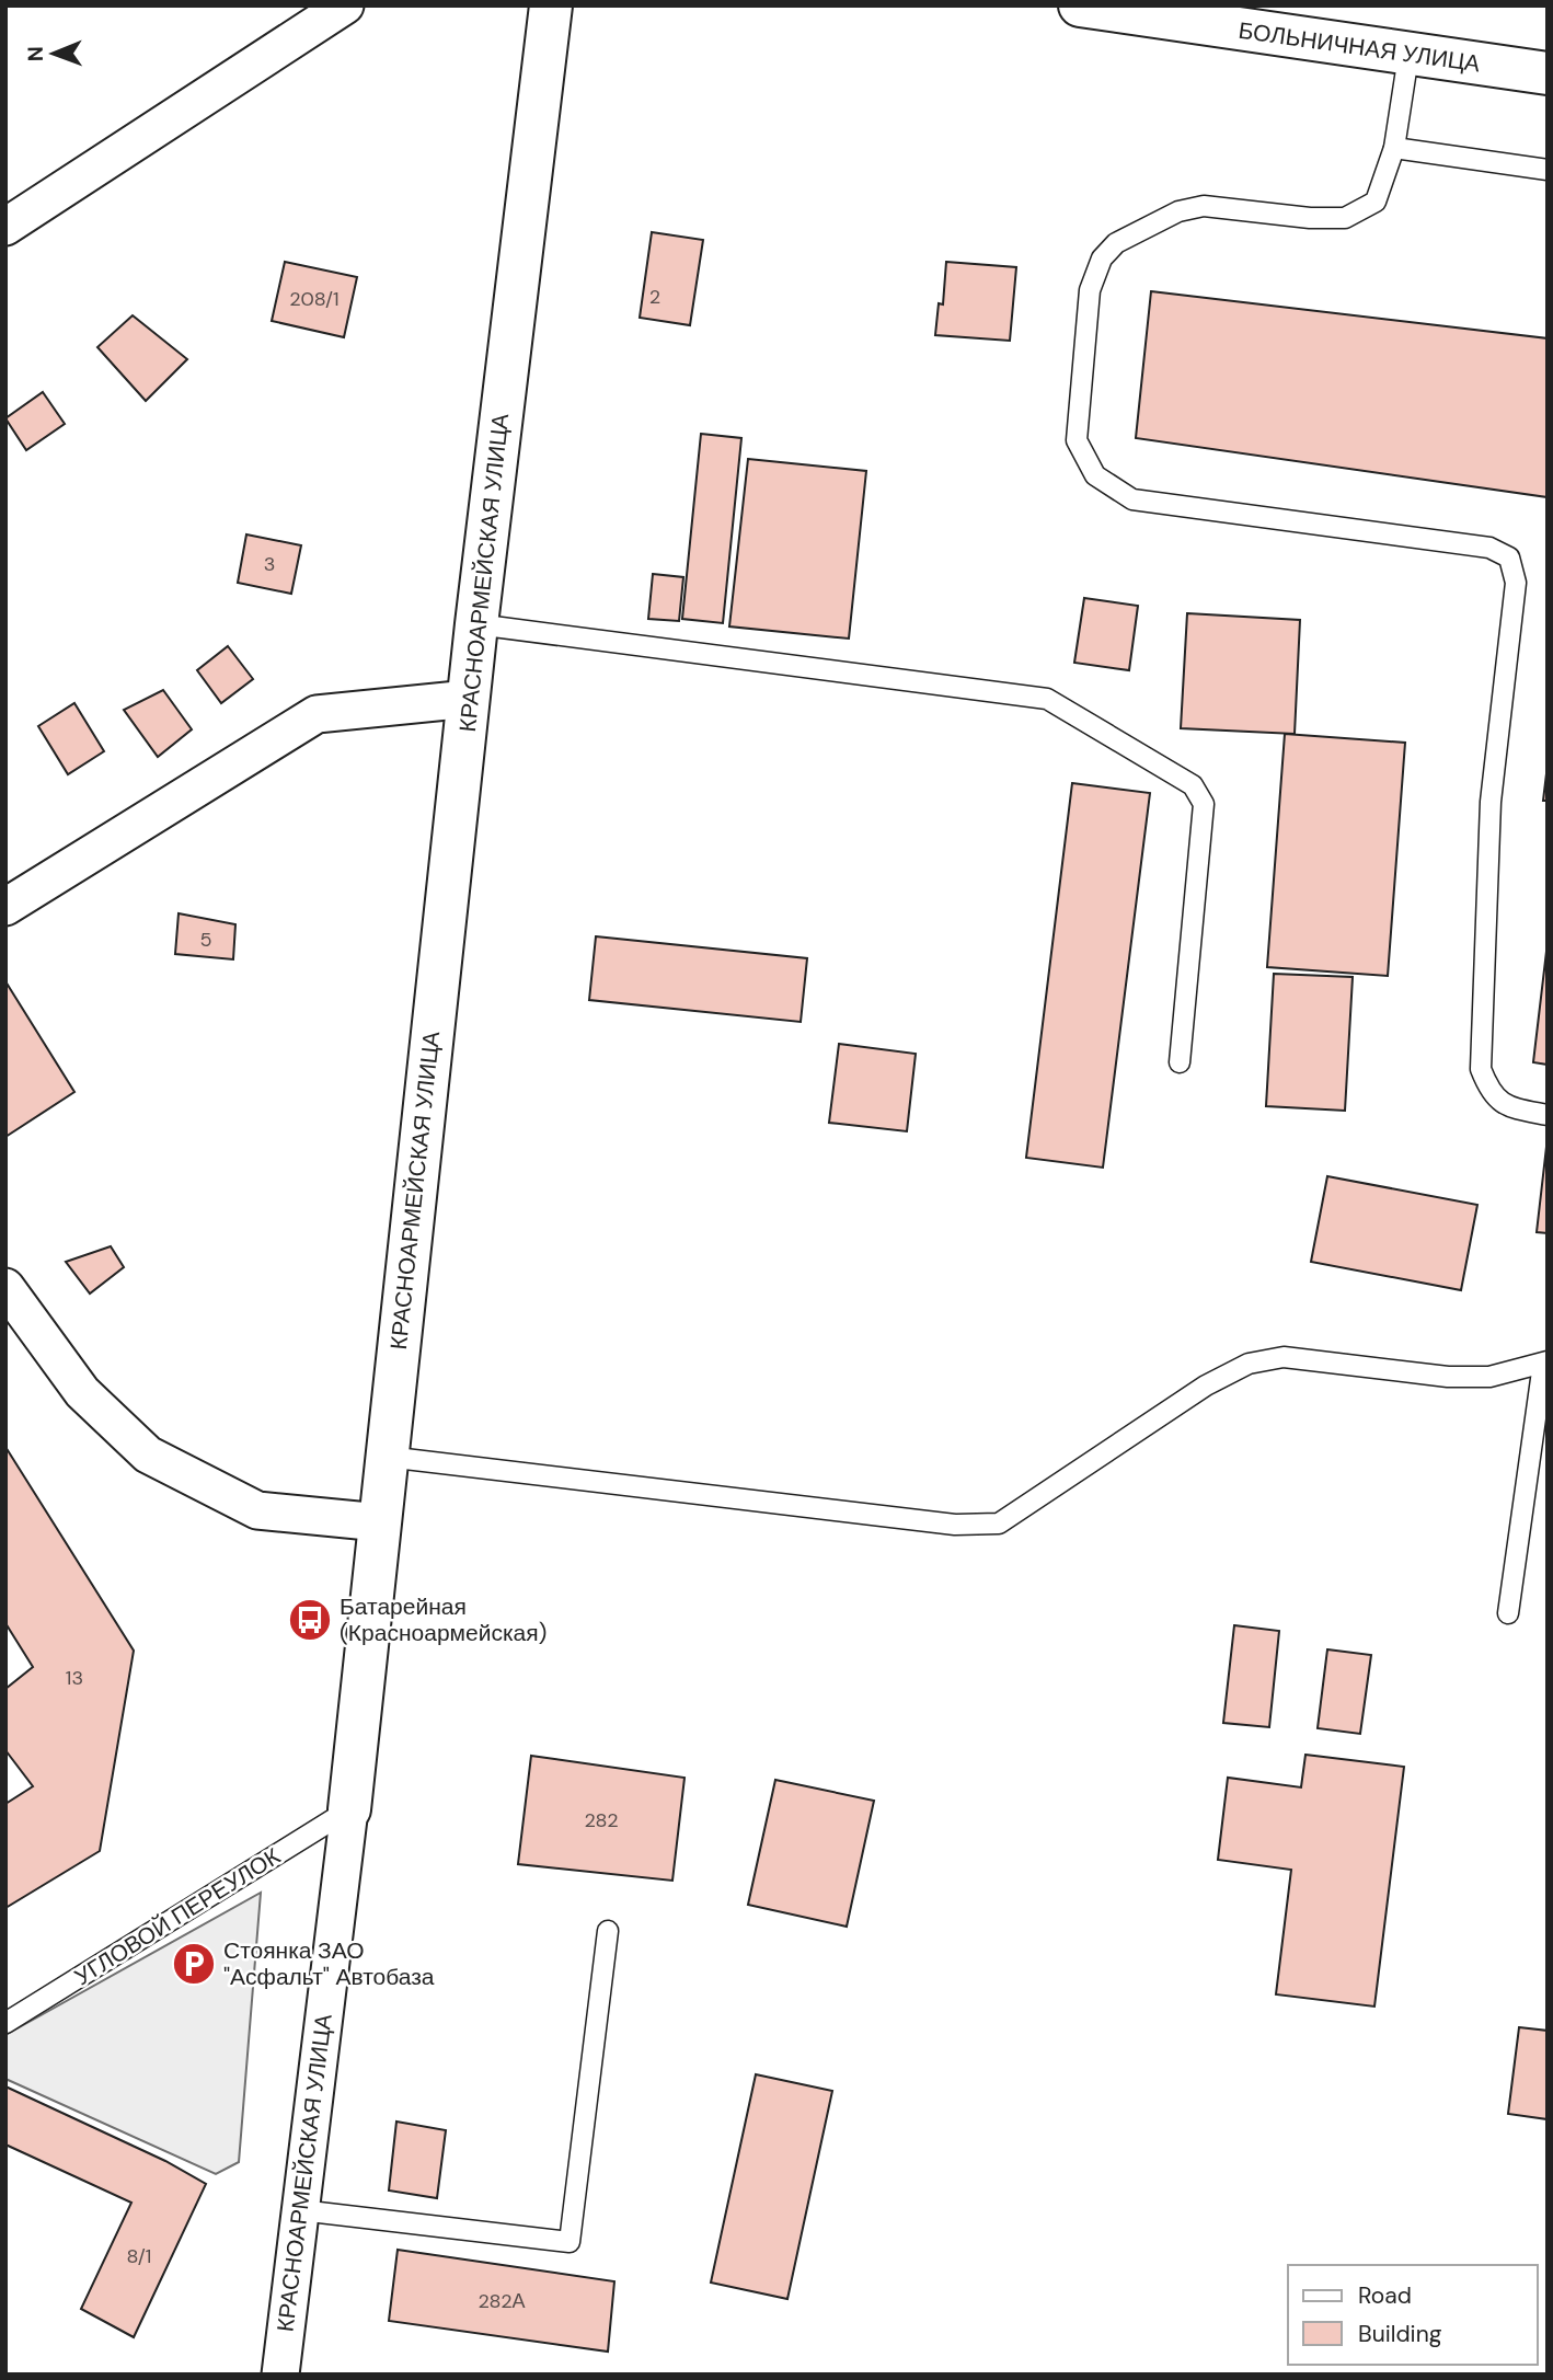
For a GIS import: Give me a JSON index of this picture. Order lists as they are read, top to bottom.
{
  "streets": {
    "street": ["БОЛЬНИЧНАЯ УЛИЦА", "КРАСНОАРМЕЙСКАЯ УЛИЦА"],
    "lane": ["УГЛОВОЙ ПЕРЕУЛОК"]
  },
  "crossings": [
    ["КРАСНОАРМЕЙСКАЯ УЛИЦА", "УГЛОВОЙ ПЕРЕУЛОК"]
  ],
  "places": {
    "bus stop": ["Батарейная (Красноармейская)"],
    "parking": ["Стоянка ЗАО \"Асфальт\" Автобаза"]
  },
  "house_numbers": [
    "2",
    "208/1",
    "3",
    "5",
    "13",
    "282",
    "8/1",
    "282А"
  ],
  "legend": ["Road", "Building"],
  "north": "left"
}
